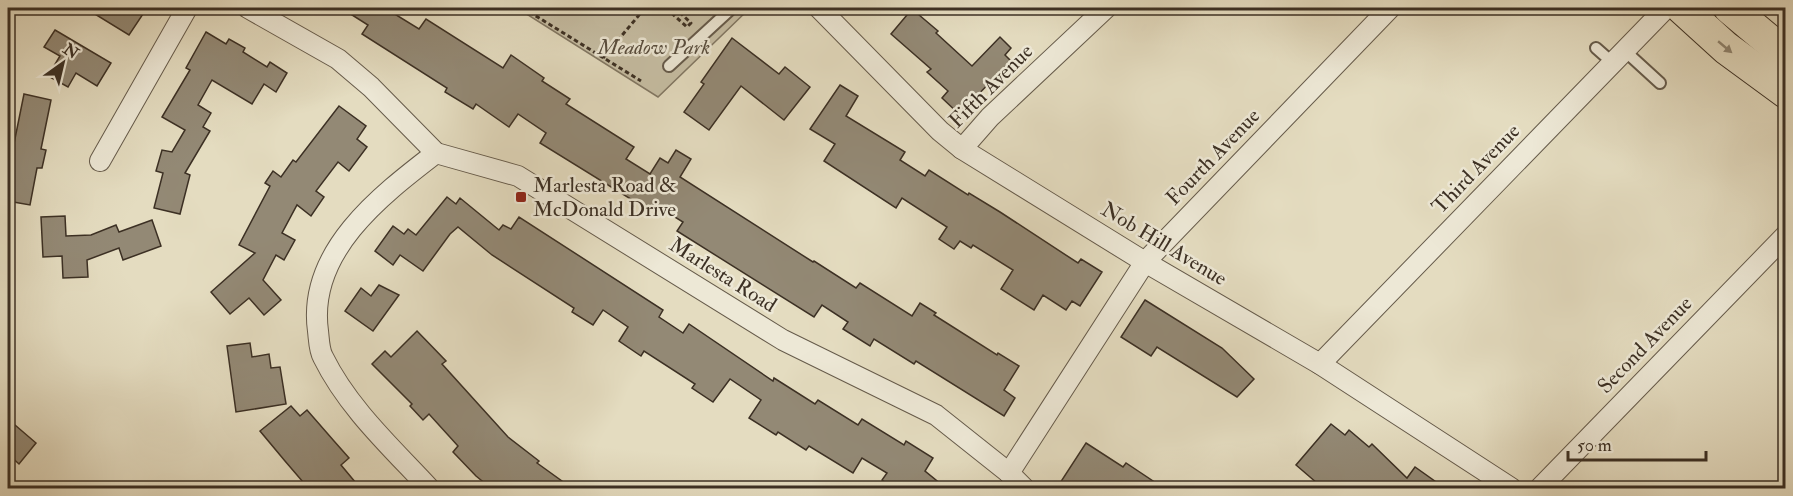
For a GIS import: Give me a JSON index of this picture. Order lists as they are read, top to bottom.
{
  "streets": {
    "street": [
      "Fifth Avenue",
      "Fourth Avenue",
      "Third Avenue",
      "Nob Hill Avenue",
      "Marlesta Road",
      "Second Avenue"
    ]
  },
  "crossings": [
    ["Fifth Avenue", "Nob Hill Avenue"],
    ["Fourth Avenue", "Nob Hill Avenue"],
    ["Fourth Avenue", "Marlesta Road"],
    ["Third Avenue", "Nob Hill Avenue"]
  ],
  "parks": ["Meadow Park"],
  "places": {
    "transit": ["Marlesta Road & McDonald Drive"]
  },
  "scale_bar": "50 m",
  "north": "top right"
}
